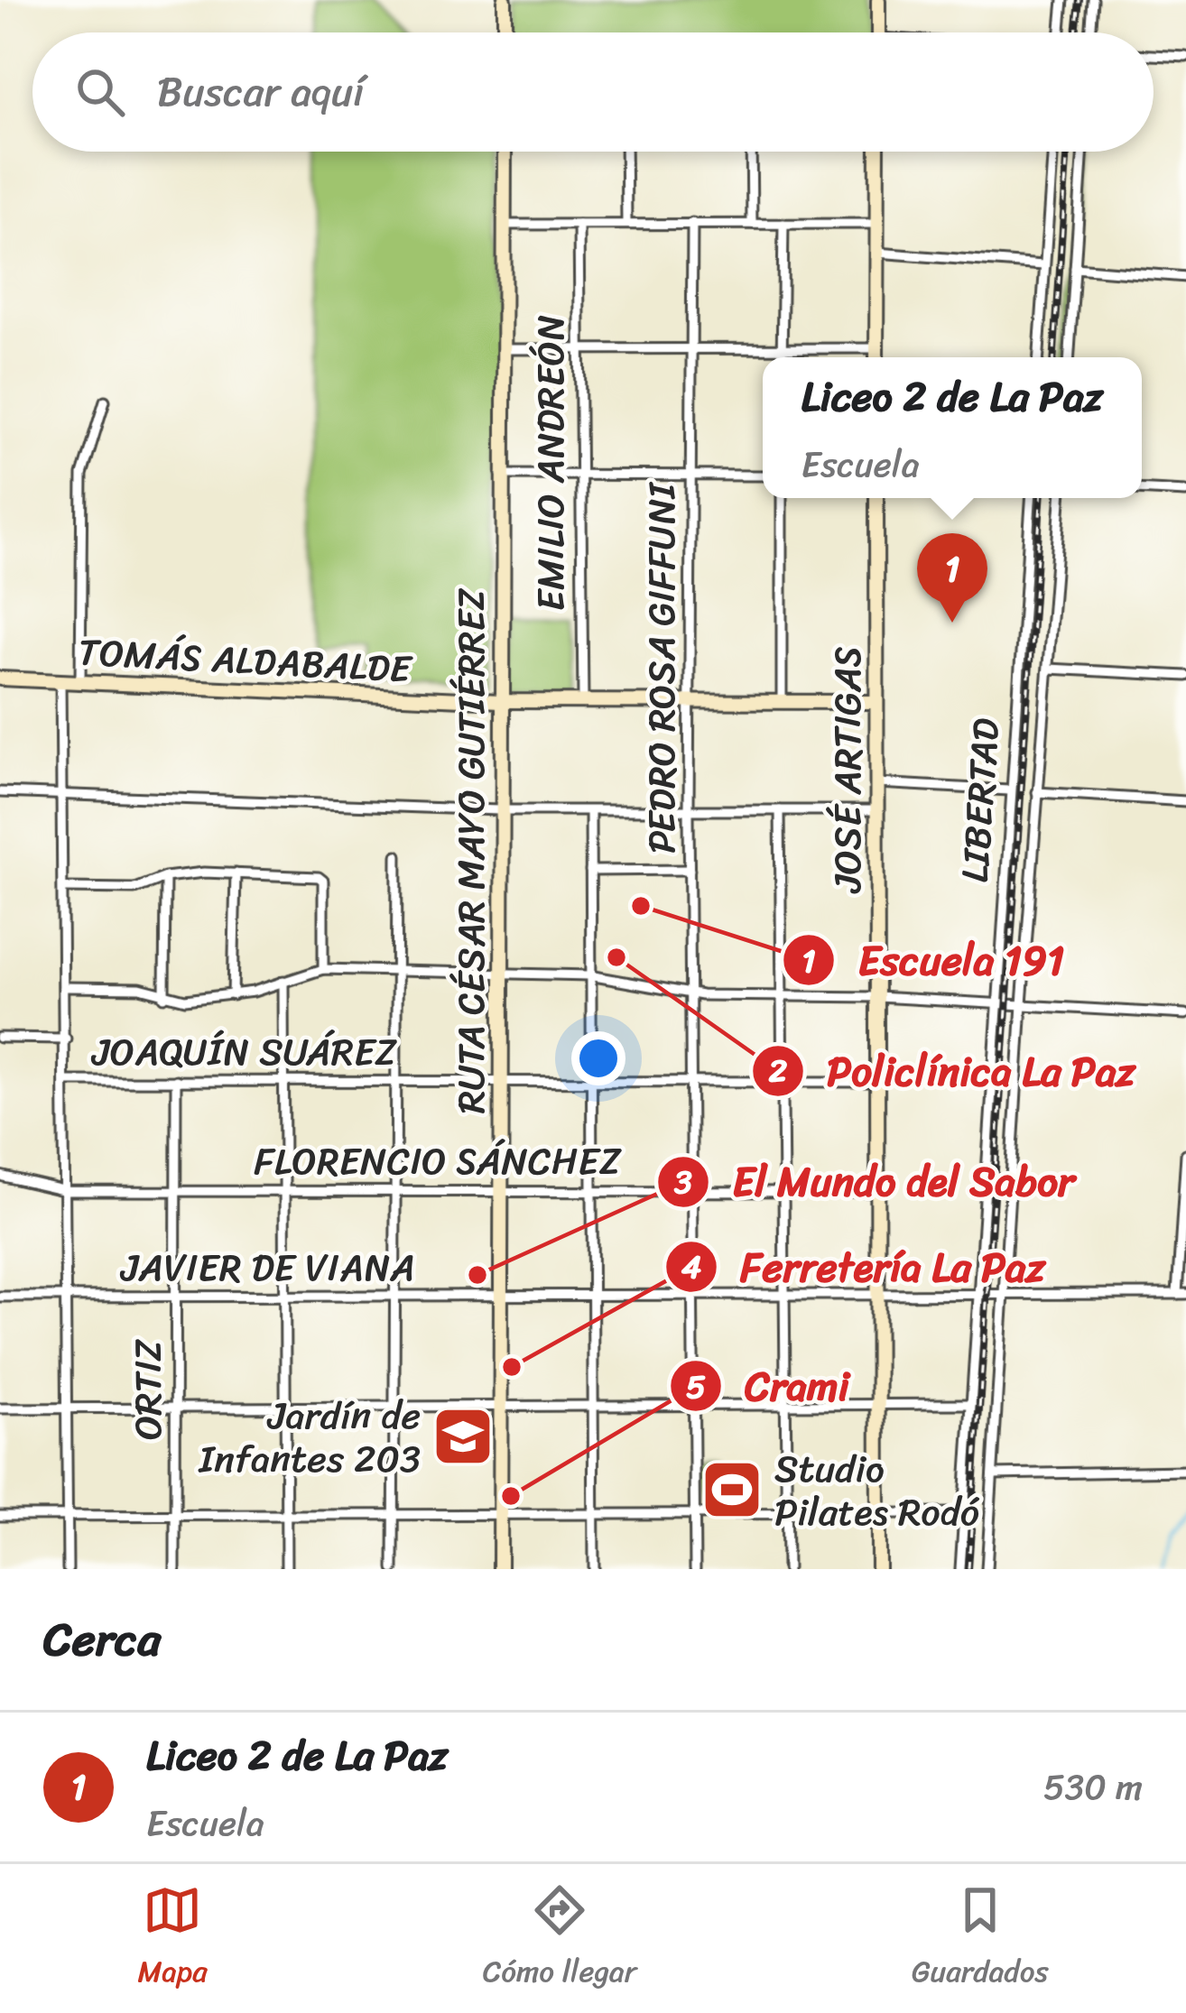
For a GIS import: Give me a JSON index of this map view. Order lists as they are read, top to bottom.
{
  "streets": {
    "street": [
      "EMILIO ANDREÓN",
      "TOMÁS ALDABALDE",
      "PEDRO ROSA GIFFUNI",
      "JOSÉ ARTIGAS",
      "LIBERTAD",
      "RUTA CÉSAR MAYO GUTIÉRREZ",
      "JOAQUÍN SUÁREZ",
      "FLORENCIO SÁNCHEZ",
      "JAVIER DE VIANA",
      "ORTIZ"
    ]
  },
  "crossings": [
    ["EMILIO ANDREÓN", "TOMÁS ALDABALDE"],
    ["TOMÁS ALDABALDE", "PEDRO ROSA GIFFUNI"],
    ["TOMÁS ALDABALDE", "JOSÉ ARTIGAS"],
    ["TOMÁS ALDABALDE", "RUTA CÉSAR MAYO GUTIÉRREZ"],
    ["PEDRO ROSA GIFFUNI", "JOAQUÍN SUÁREZ"],
    ["PEDRO ROSA GIFFUNI", "FLORENCIO SÁNCHEZ"],
    ["PEDRO ROSA GIFFUNI", "JAVIER DE VIANA"],
    ["JOSÉ ARTIGAS", "JOAQUÍN SUÁREZ"],
    ["JOSÉ ARTIGAS", "FLORENCIO SÁNCHEZ"],
    ["JOSÉ ARTIGAS", "JAVIER DE VIANA"],
    ["LIBERTAD", "JAVIER DE VIANA"],
    ["RUTA CÉSAR MAYO GUTIÉRREZ", "JOAQUÍN SUÁREZ"],
    ["RUTA CÉSAR MAYO GUTIÉRREZ", "FLORENCIO SÁNCHEZ"],
    ["RUTA CÉSAR MAYO GUTIÉRREZ", "JAVIER DE VIANA"],
    ["JOAQUÍN SUÁREZ", "ORTIZ"],
    ["FLORENCIO SÁNCHEZ", "ORTIZ"],
    ["JAVIER DE VIANA", "ORTIZ"]
  ],
  "places": {
    "other": [
      "Escuela 191",
      "Policlínica La Paz",
      "El Mundo del Sabor",
      "Ferretería La Paz",
      "Crami"
    ],
    "school or university": ["Jardín de Infantes 203"],
    "sports": ["Studio Pilates Rodó"]
  },
  "page": {
    "search": "Buscar aquí",
    "popup": ["Liceo 2 de La Paz", "Escuela"],
    "pins": "1",
    "heading": "Cerca",
    "list": [
      {
        "mark": "1",
        "name": "Liceo 2 de La Paz",
        "note": "Escuela",
        "value": "530 m"
      }
    ],
    "nav": ["Mapa", "Cómo llegar", "Guardados"]
  }
}
